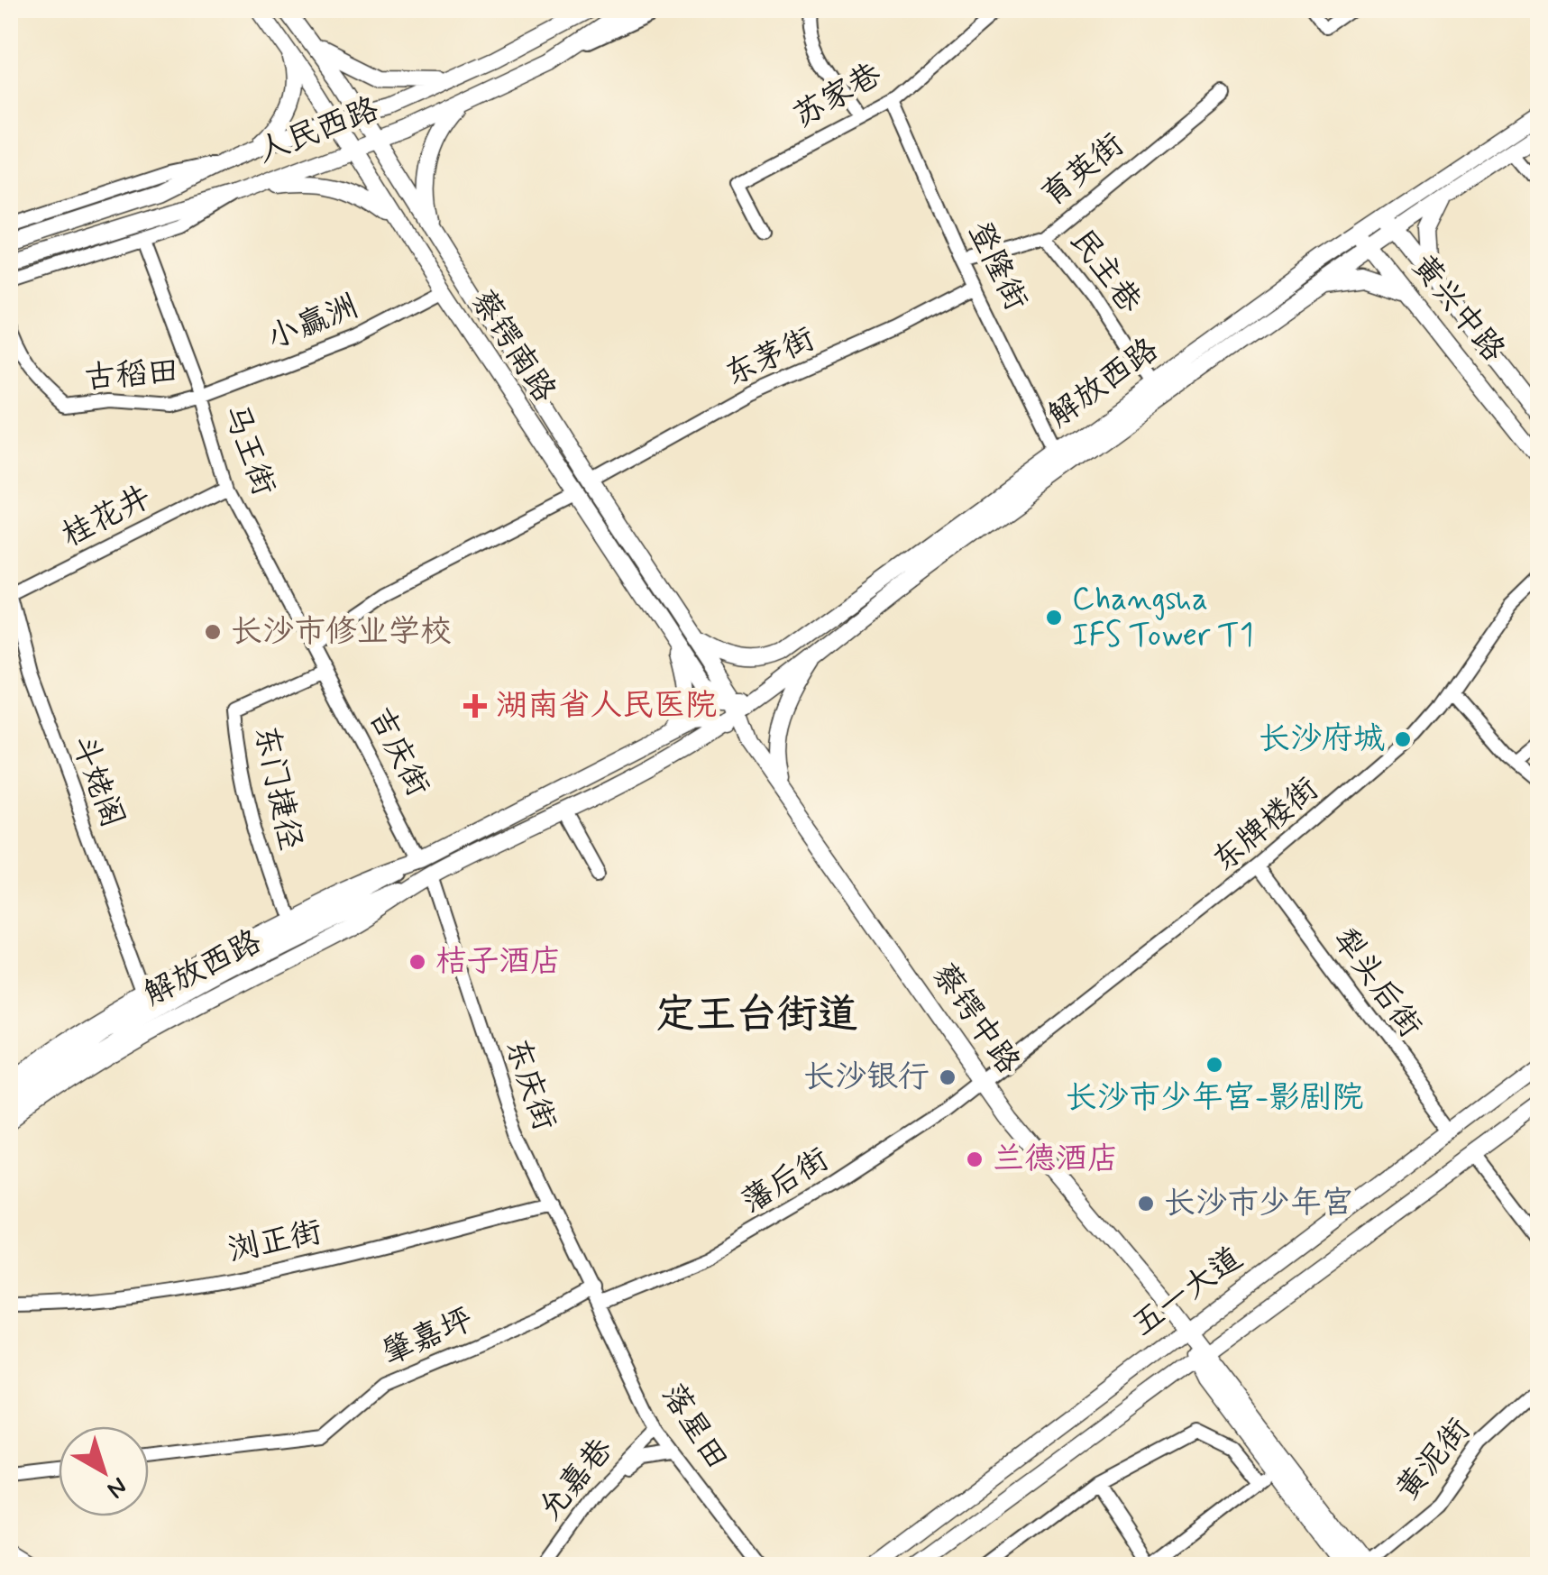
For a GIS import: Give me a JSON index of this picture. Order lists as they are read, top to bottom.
{
  "streets": {
    "main road": [
      "人民西路",
      "黄兴中路",
      "蔡锷南路",
      "解放西路",
      "蔡锷中路",
      "五一大道"
    ],
    "street": [
      "苏家巷",
      "育英街",
      "登隆街",
      "民主巷",
      "小赢洲",
      "东茅街",
      "古稻田",
      "马王街",
      "桂花井",
      "吉庆街",
      "斗姥阁",
      "东门捷径",
      "东牌楼街",
      "犁头后街",
      "东庆街",
      "藩后街",
      "浏正街",
      "肇嘉坪",
      "落星田",
      "黄泥街",
      "允嘉巷"
    ]
  },
  "crossings": [
    ["苏家巷", "登隆街"],
    ["人民西路", "蔡锷南路"],
    ["育英街", "登隆街"],
    ["育英街", "民主巷"],
    ["登隆街", "东茅街"],
    ["登隆街", "解放西路"],
    ["民主巷", "解放西路"],
    ["黄兴中路", "解放西路"],
    ["小赢洲", "蔡锷南路"],
    ["小赢洲", "古稻田"],
    ["小赢洲", "马王街"],
    ["蔡锷南路", "东茅街"],
    ["蔡锷南路", "解放西路"],
    ["蔡锷南路", "蔡锷中路"],
    ["古稻田", "马王街"],
    ["解放西路", "吉庆街"],
    ["解放西路", "斗姥阁"],
    ["解放西路", "东门捷径"],
    ["解放西路", "蔡锷中路"],
    ["解放西路", "东庆街"],
    ["马王街", "桂花井"],
    ["马王街", "吉庆街"],
    ["马王街", "东门捷径"],
    ["桂花井", "斗姥阁"],
    ["吉庆街", "东门捷径"],
    ["东牌楼街", "犁头后街"],
    ["东牌楼街", "蔡锷中路"],
    ["东牌楼街", "藩后街"],
    ["犁头后街", "五一大道"],
    ["蔡锷中路", "藩后街"],
    ["蔡锷中路", "五一大道"],
    ["蔡锷中路", "黄泥街"],
    ["东庆街", "藩后街"],
    ["东庆街", "浏正街"],
    ["东庆街", "肇嘉坪"],
    ["东庆街", "落星田"],
    ["藩后街", "落星田"],
    ["落星田", "允嘉巷"]
  ],
  "districts": ["定王台街道"],
  "places": {
    "other": [
      "Changsha IFS Tower T1",
      "长沙市修业学校",
      "长沙府城",
      "桔子酒店",
      "长沙市少年宫-影剧院",
      "长沙银行",
      "兰德酒店",
      "长沙市少年宫"
    ],
    "health": ["湖南省人民医院"]
  },
  "north": "bottom right"
}
